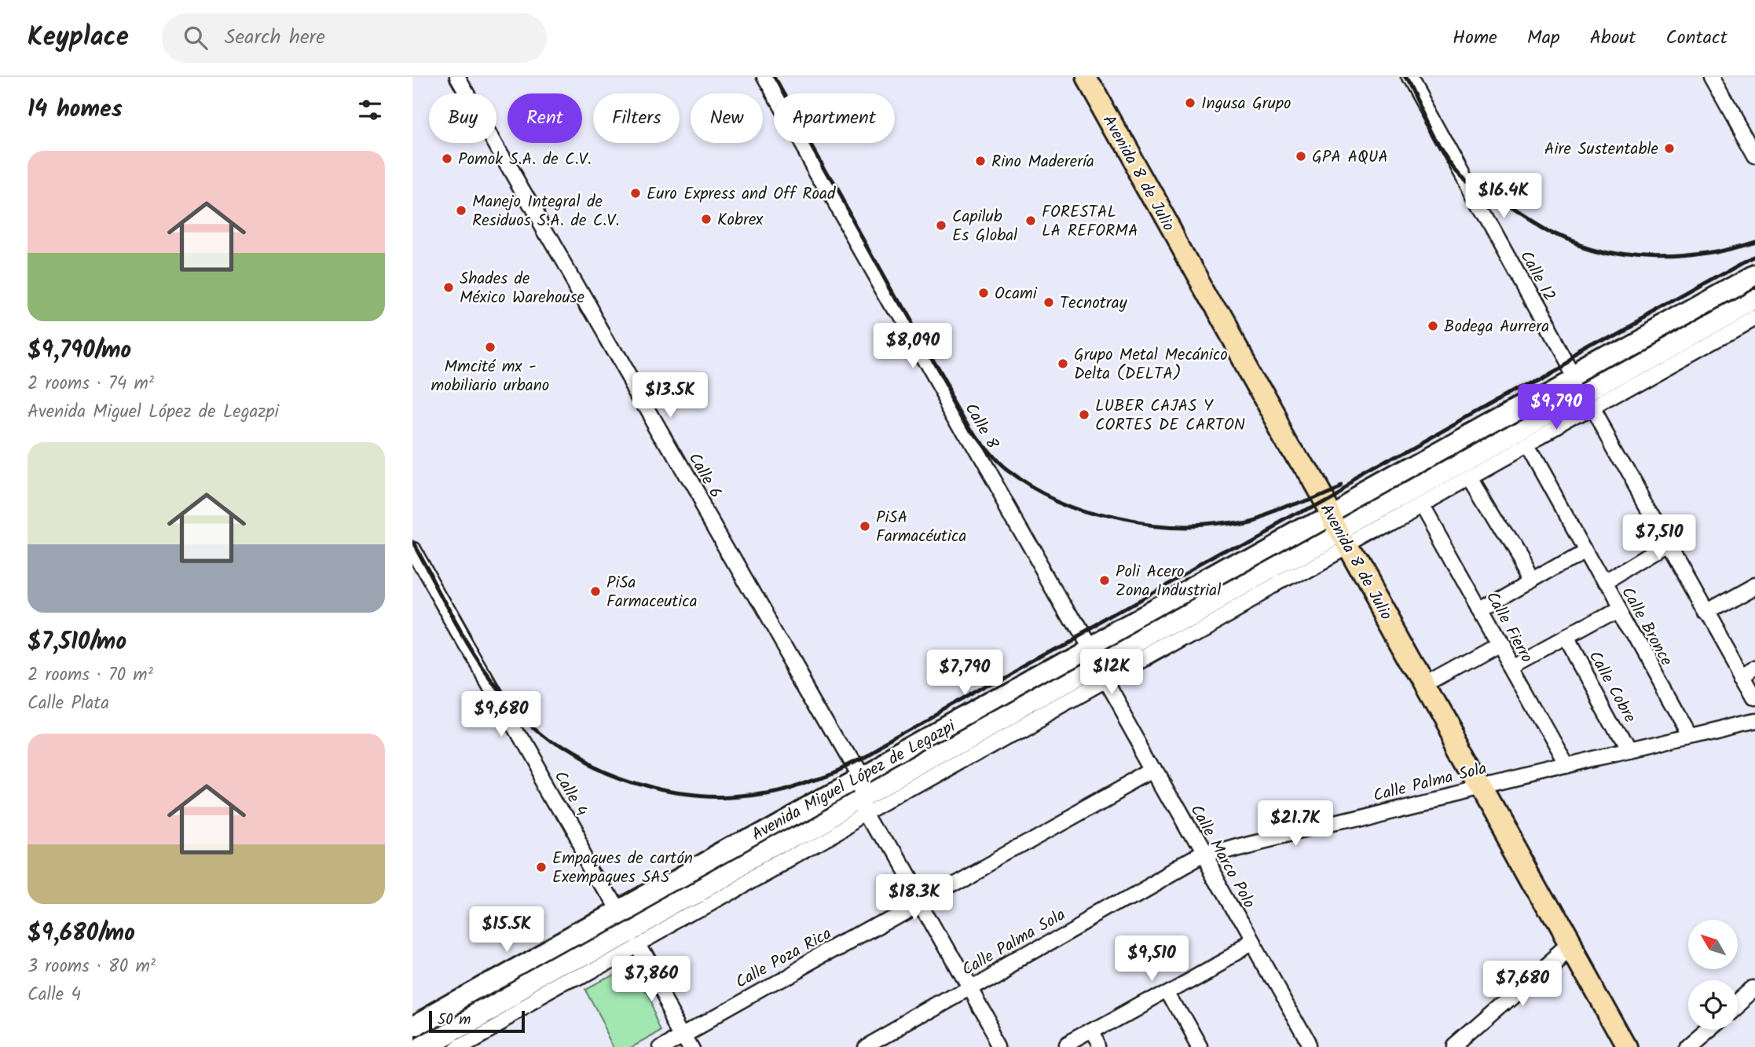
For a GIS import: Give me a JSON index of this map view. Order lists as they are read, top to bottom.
{
  "streets": {
    "main road": ["Avenida 8 de Julio", "Avenida Miguel López de Legazpi"],
    "street": [
      "Calle 12",
      "Calle 8",
      "Calle 6",
      "Calle Bronce",
      "Calle Fierro",
      "Calle Cobre",
      "Calle Palma Sola",
      "Calle 4",
      "Calle Marco Polo",
      "Calle Poza Rica"
    ]
  },
  "crossings": [
    ["Avenida 8 de Julio", "Avenida Miguel López de Legazpi"],
    ["Avenida 8 de Julio", "Calle Palma Sola"],
    ["Calle 12", "Avenida Miguel López de Legazpi"],
    ["Calle 8", "Avenida Miguel López de Legazpi"],
    ["Calle 6", "Avenida Miguel López de Legazpi"],
    ["Calle 6", "Calle Palma Sola"],
    ["Calle 6", "Calle Poza Rica"],
    ["Calle Bronce", "Avenida Miguel López de Legazpi"],
    ["Calle Bronce", "Calle Palma Sola"],
    ["Calle Fierro", "Avenida Miguel López de Legazpi"],
    ["Calle Fierro", "Calle Palma Sola"],
    ["Calle Cobre", "Calle Palma Sola"],
    ["Avenida Miguel López de Legazpi", "Calle 4"],
    ["Avenida Miguel López de Legazpi", "Calle Marco Polo"],
    ["Calle Palma Sola", "Calle Marco Polo"],
    ["Calle Marco Polo", "Calle Poza Rica"]
  ],
  "places": [
    "Ingusa Grupo",
    "Aire Sustentable",
    "GPA AQUA",
    "Pomok S.A. de C.V.",
    "Rino Maderería",
    "Euro Express and Off Road",
    "Manejo Integral de Residuos S.A. de C.V.",
    "Kobrex",
    "FORESTAL LA REFORMA",
    "Capilub Es Global",
    "Shades de México Warehouse",
    "Ocami",
    "Tecnotray",
    "Bodega Aurrera",
    "Mmcité mx - mobiliario urbano",
    "Grupo Metal Mecánico Delta (DELTA)",
    "LUBER CAJAS Y CORTES DE CARTON",
    "PiSA Farmacéutica",
    "Poli Acero Zona Industrial",
    "PiSa Farmaceutica",
    "Empaques de cartón Exempaques SAS"
  ],
  "scale_bar": "50 m",
  "north": "top left",
  "page": {
    "header": "Keyplace",
    "search": "Search here",
    "nav": [
      "Home",
      "Map",
      "About",
      "Contact"
    ],
    "heading": "14 homes",
    "chip": [
      "Buy",
      "Rent",
      "Filters",
      "New",
      "Apartment"
    ],
    "list": [
      {
        "name": "$9,790/mo",
        "note": "2 rooms · 74 m² · Avenida Miguel López de Legazpi"
      },
      {
        "name": "$7,510/mo",
        "note": "2 rooms · 70 m² · Calle Plata"
      },
      {
        "name": "$9,680/mo",
        "note": "3 rooms · 80 m² · Calle 4"
      }
    ],
    "price": [
      "$16.4K",
      "$8,090",
      "$13.5K",
      "$9,790",
      "$7,510",
      "$12K",
      "$7,790",
      "$9,680",
      "$21.7K",
      "$18.3K",
      "$15.5K",
      "$9,510",
      "$7,860",
      "$7,680"
    ],
    "scale": "50 m"
  }
}
